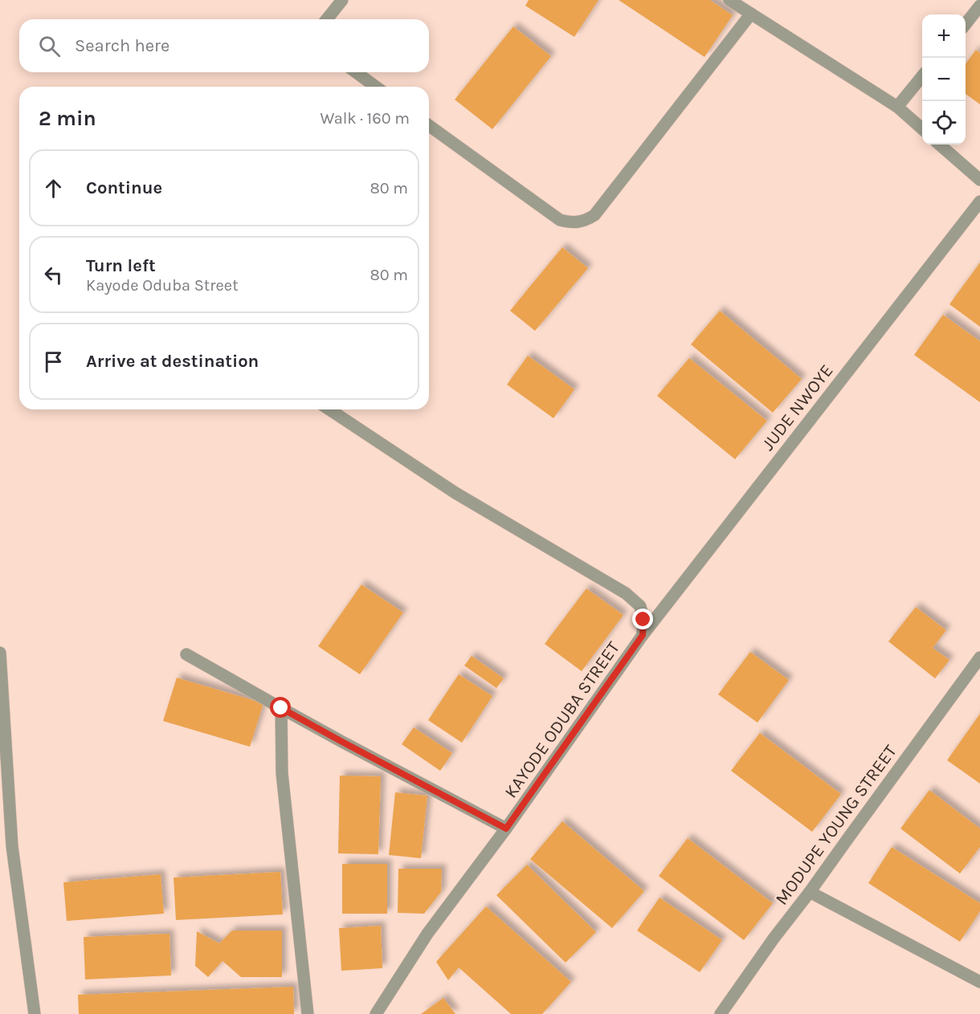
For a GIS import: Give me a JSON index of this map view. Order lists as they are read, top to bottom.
{
  "streets": {
    "street": ["JUDE NWOYE", "KAYODE ODUBA STREET", "MODUPE YOUNG STREET"]
  },
  "crossings": [
    ["JUDE NWOYE", "KAYODE ODUBA STREET"]
  ],
  "page": {
    "map_buttons": ["+", "−"],
    "search": "Search here",
    "heading": ["2 min", "Walk · 160 m"],
    "list": [
      ["Continue", "80 m"],
      ["Turn left", "Kayode Oduba Street", "80 m"],
      "Arrive at destination"
    ]
  }
}
